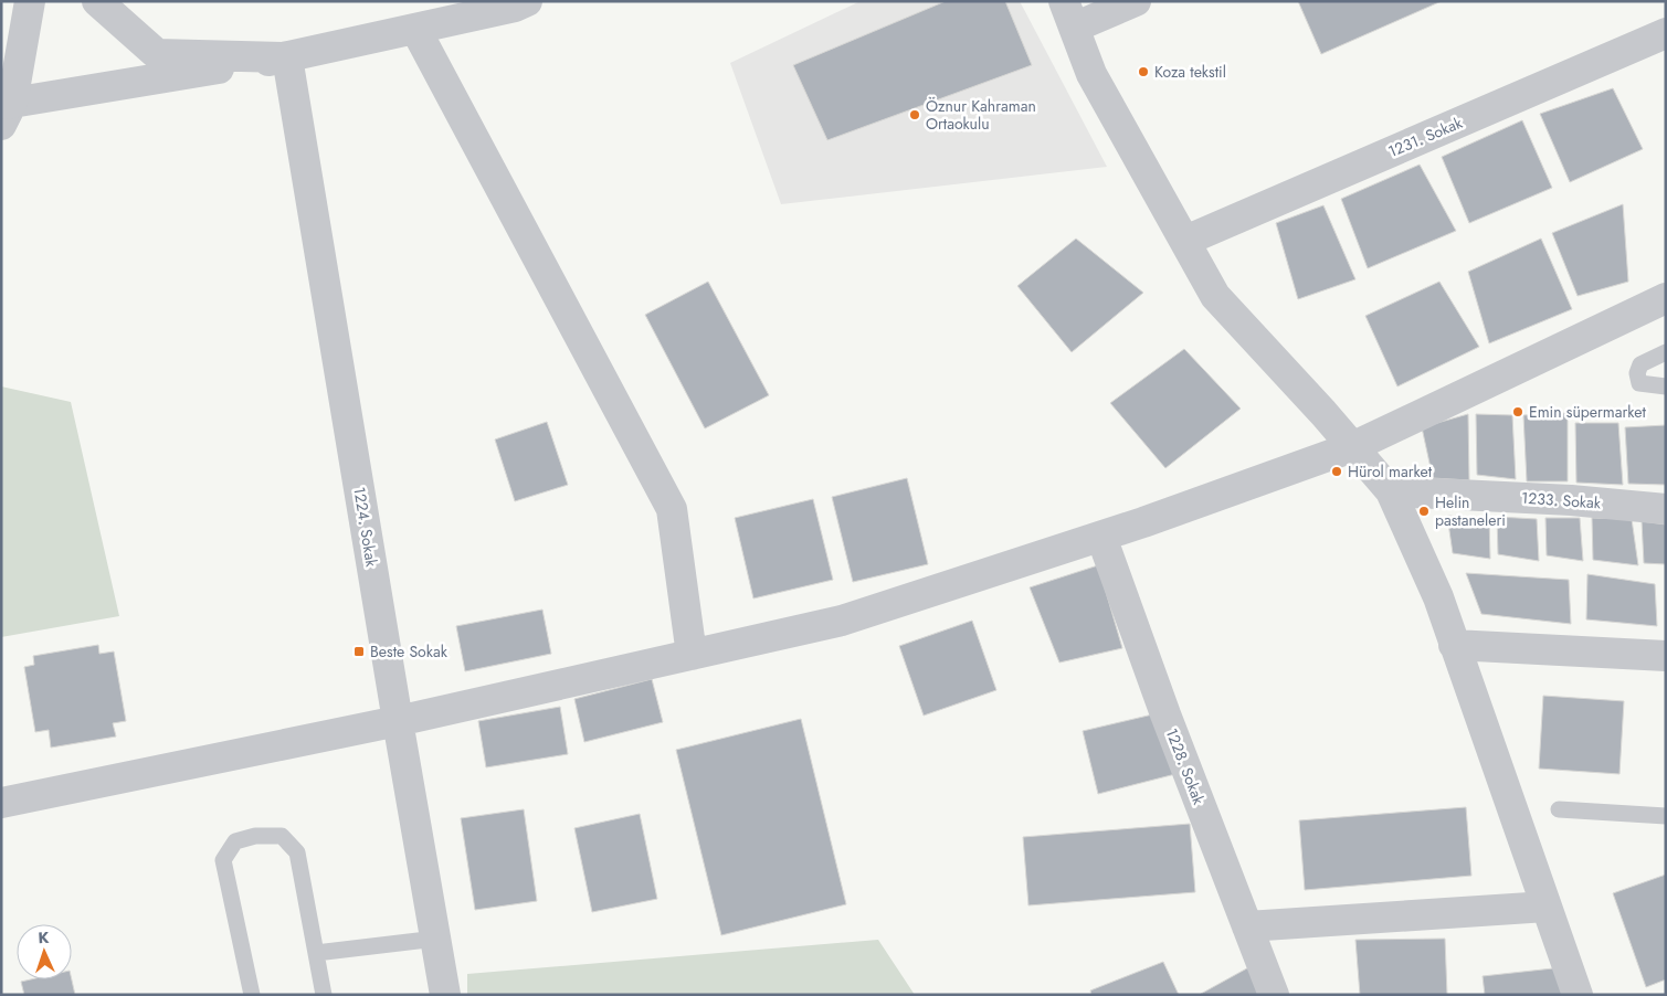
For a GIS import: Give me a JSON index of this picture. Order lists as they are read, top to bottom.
{
  "streets": {
    "street": [
      "1231. Sokak",
      "1233. Sokak",
      "1224. Sokak",
      "1228. Sokak"
    ]
  },
  "places": {
    "other": [
      "Koza tekstil",
      "Öznur Kahraman Ortaokulu",
      "Emin süpermarket",
      "Hürol market",
      "Helin pastaneleri"
    ],
    "transit": ["Beste Sokak"]
  },
  "north": "top"
}
